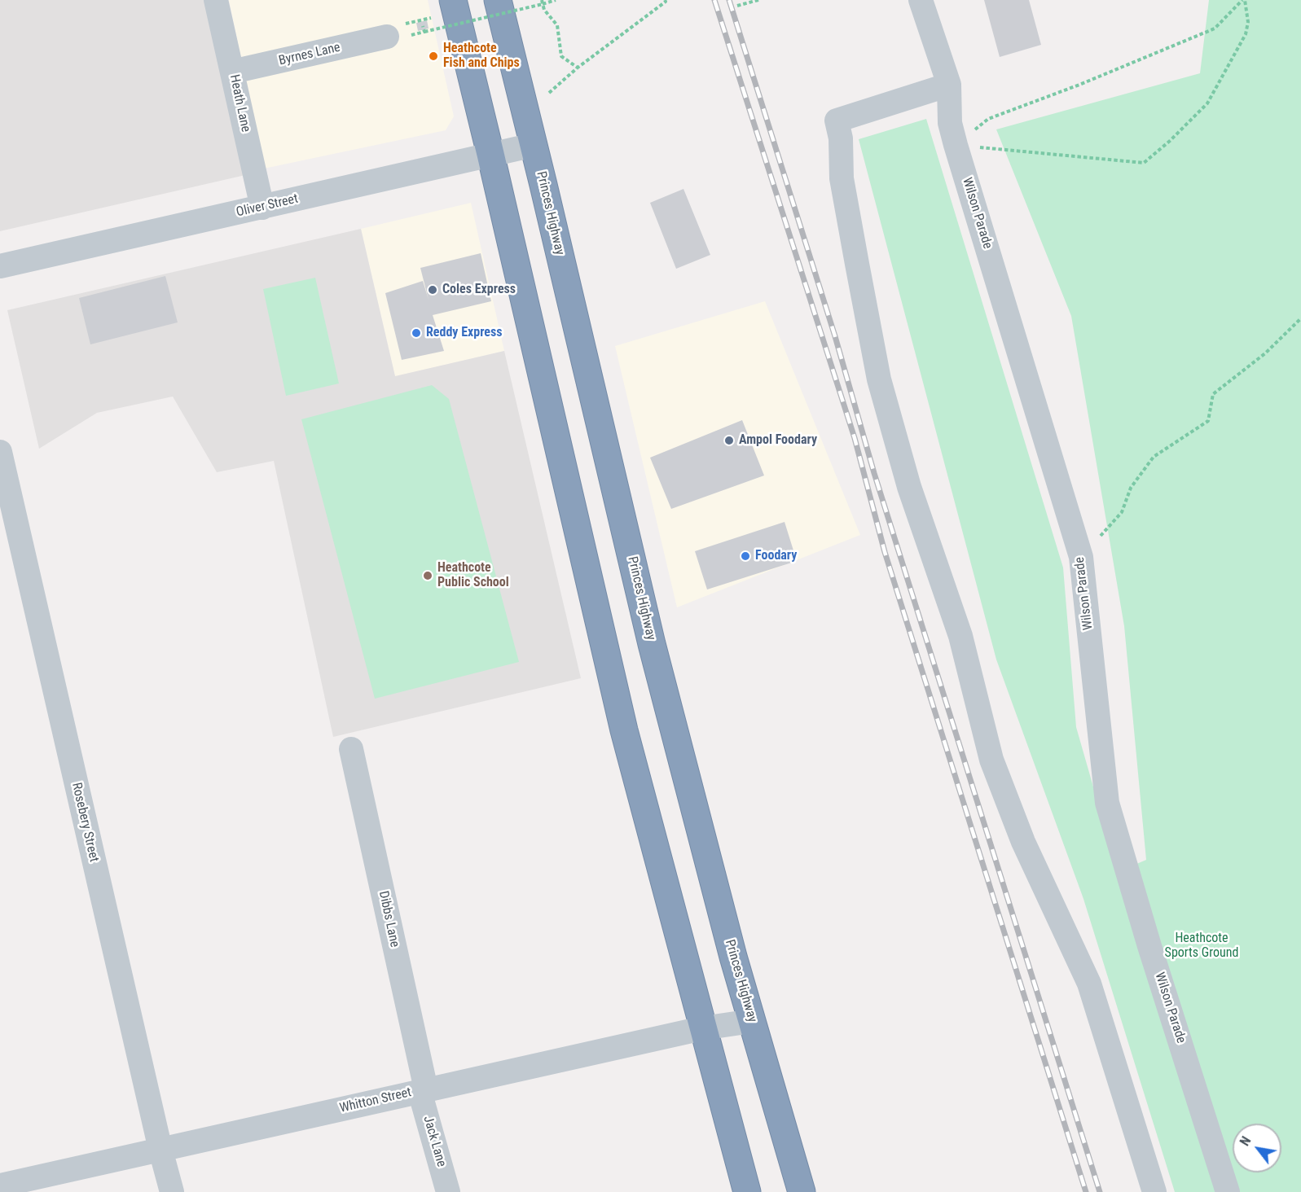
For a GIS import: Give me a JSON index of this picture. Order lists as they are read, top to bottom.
{
  "streets": {
    "highway": ["Princes Highway"],
    "street": [
      "Byrnes Lane",
      "Heath Lane",
      "Oliver Street",
      "Wilson Parade",
      "Rosebery Street",
      "Dibbs Lane",
      "Whitton Street",
      "Jack Lane"
    ]
  },
  "crossings": [
    ["Byrnes Lane", "Heath Lane"],
    ["Heath Lane", "Oliver Street"],
    ["Oliver Street", "Princes Highway"],
    ["Princes Highway", "Whitton Street"],
    ["Rosebery Street", "Whitton Street"],
    ["Dibbs Lane", "Whitton Street"],
    ["Dibbs Lane", "Jack Lane"],
    ["Whitton Street", "Jack Lane"]
  ],
  "parks": ["Heathcote Sports Ground"],
  "places": [
    "Heathcote Fish and Chips",
    "Coles Express",
    "Reddy Express",
    "Ampol Foodary",
    "Foodary",
    "Heathcote Public School"
  ],
  "north": "top left"
}
